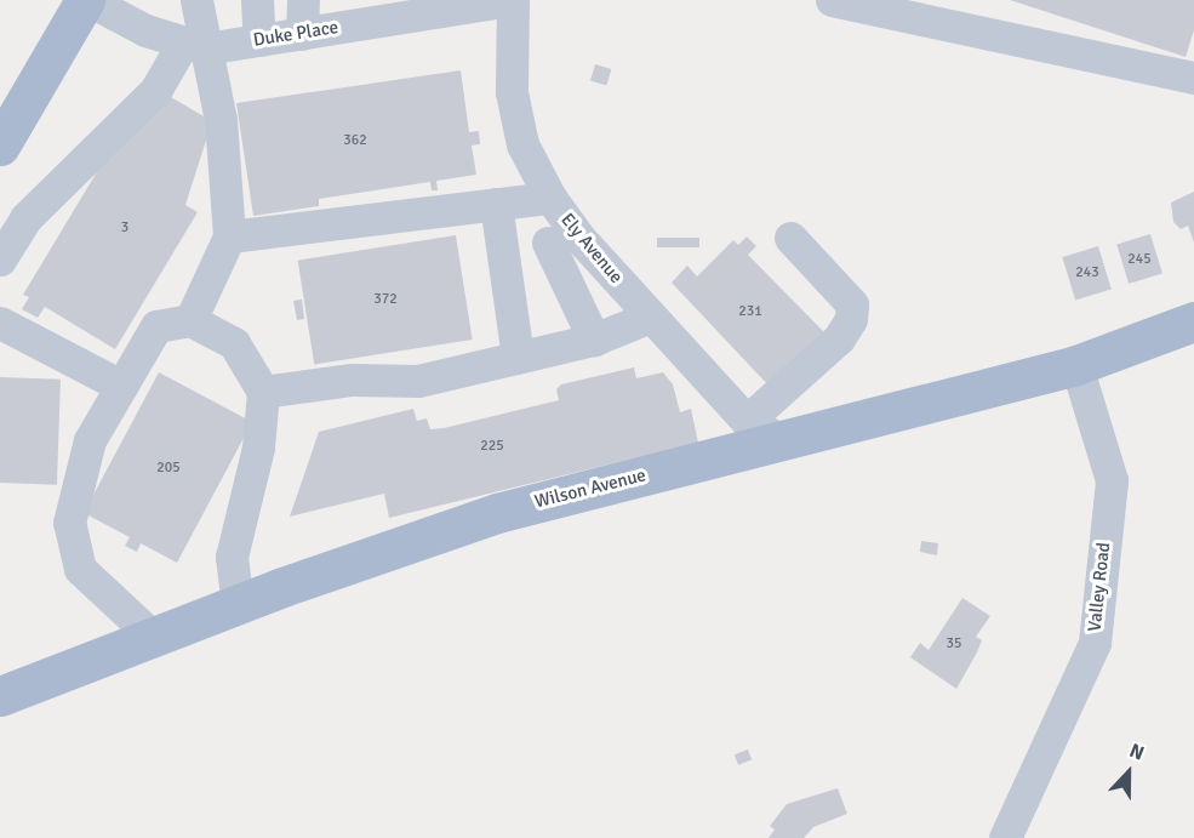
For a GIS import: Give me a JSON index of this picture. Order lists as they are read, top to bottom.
{
  "streets": {
    "main road": ["Wilson Avenue"],
    "street": ["Duke Place", "Ely Avenue", "Valley Road"]
  },
  "crossings": [
    ["Duke Place", "Ely Avenue"],
    ["Ely Avenue", "Wilson Avenue"],
    ["Wilson Avenue", "Valley Road"]
  ],
  "house_numbers": [
    "362",
    "3",
    "245",
    "243",
    "372",
    "231",
    "225",
    "205",
    "35"
  ],
  "north": "top"
}
